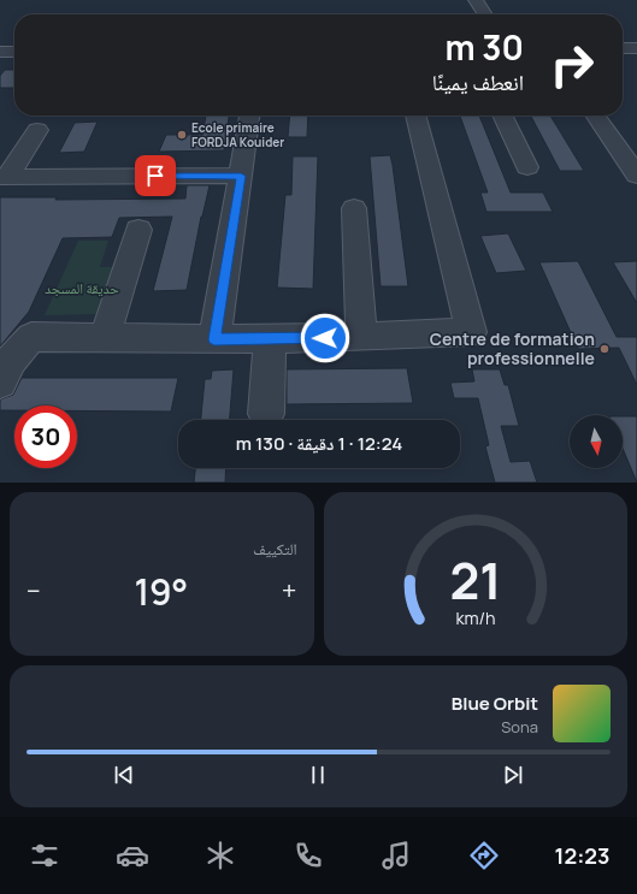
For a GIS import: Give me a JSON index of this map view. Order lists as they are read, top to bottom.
{
  "parks": ["حديقة المسجد"],
  "places": ["Ecole primaire FORDJA Kouider", "Centre de formation professionnelle"],
  "north": "bottom",
  "page": {
    "turn": ["30 m", "انعطف يمينًا"],
    "limit": "30",
    "trip": "12:24 · 1 دقيقة · 130 m",
    "tile": "التكييف",
    "heat": ["−", "19°", "+"],
    "song": ["Blue Orbit", "Sona"],
    "tabs": "12:23",
    "gauge": ["21", "km/h"]
  }
}
